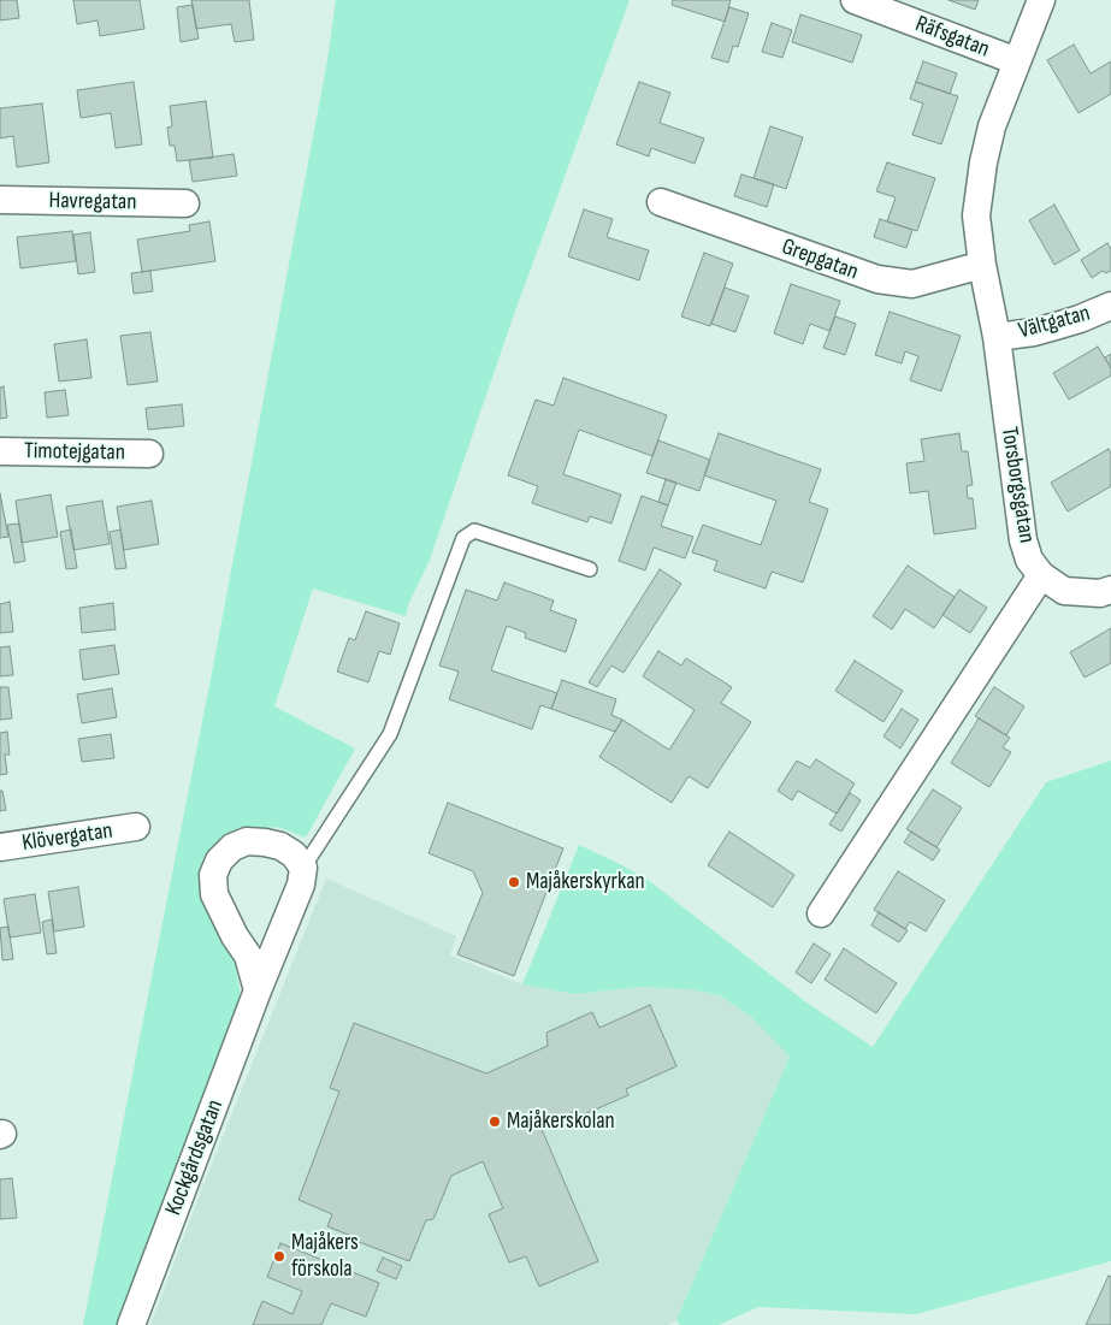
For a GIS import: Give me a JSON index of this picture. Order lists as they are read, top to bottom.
{
  "streets": {
    "street": [
      "Räfsgatan",
      "Havregatan",
      "Grepgatan",
      "Vältgatan",
      "Timotejgatan",
      "Torsborgsgatan",
      "Klövergatan",
      "Kockgårdsgatan"
    ]
  },
  "crossings": [
    ["Räfsgatan", "Torsborgsgatan"],
    ["Grepgatan", "Torsborgsgatan"],
    ["Vältgatan", "Torsborgsgatan"]
  ],
  "places": ["Majåkerskyrkan", "Majåkerskolan", "Majåkers förskola"]
}
